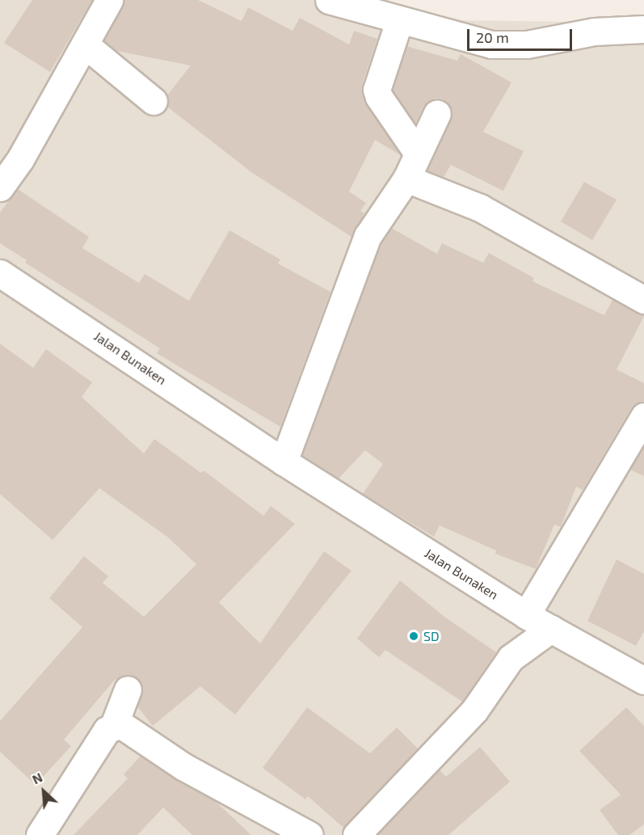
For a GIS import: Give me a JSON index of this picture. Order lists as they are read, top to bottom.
{
  "streets": {
    "street": ["Jalan Bunaken"]
  },
  "places": ["SD"],
  "scale_bar": "20 m",
  "north": "top left"
}
